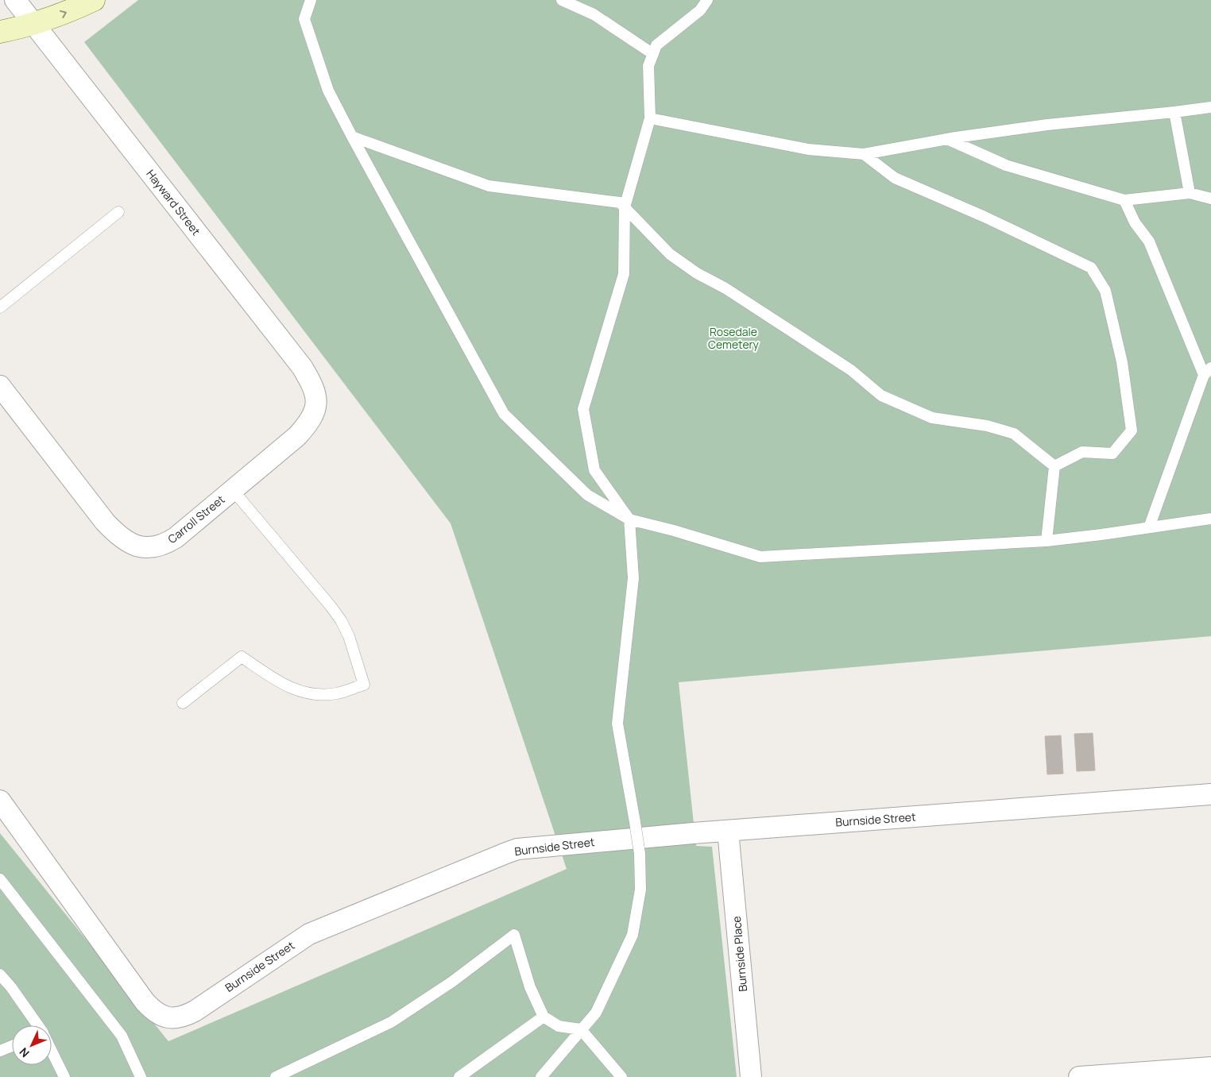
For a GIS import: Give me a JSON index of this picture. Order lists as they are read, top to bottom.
{
  "streets": {
    "street": [
      "Hayward Street",
      "Carroll Street",
      "Burnside Street",
      "Burnside Place"
    ]
  },
  "crossings": [
    ["Hayward Street", "Carroll Street"],
    ["Burnside Street", "Burnside Place"]
  ],
  "parks": ["Rosedale Cemetery"],
  "north": "bottom left"
}
